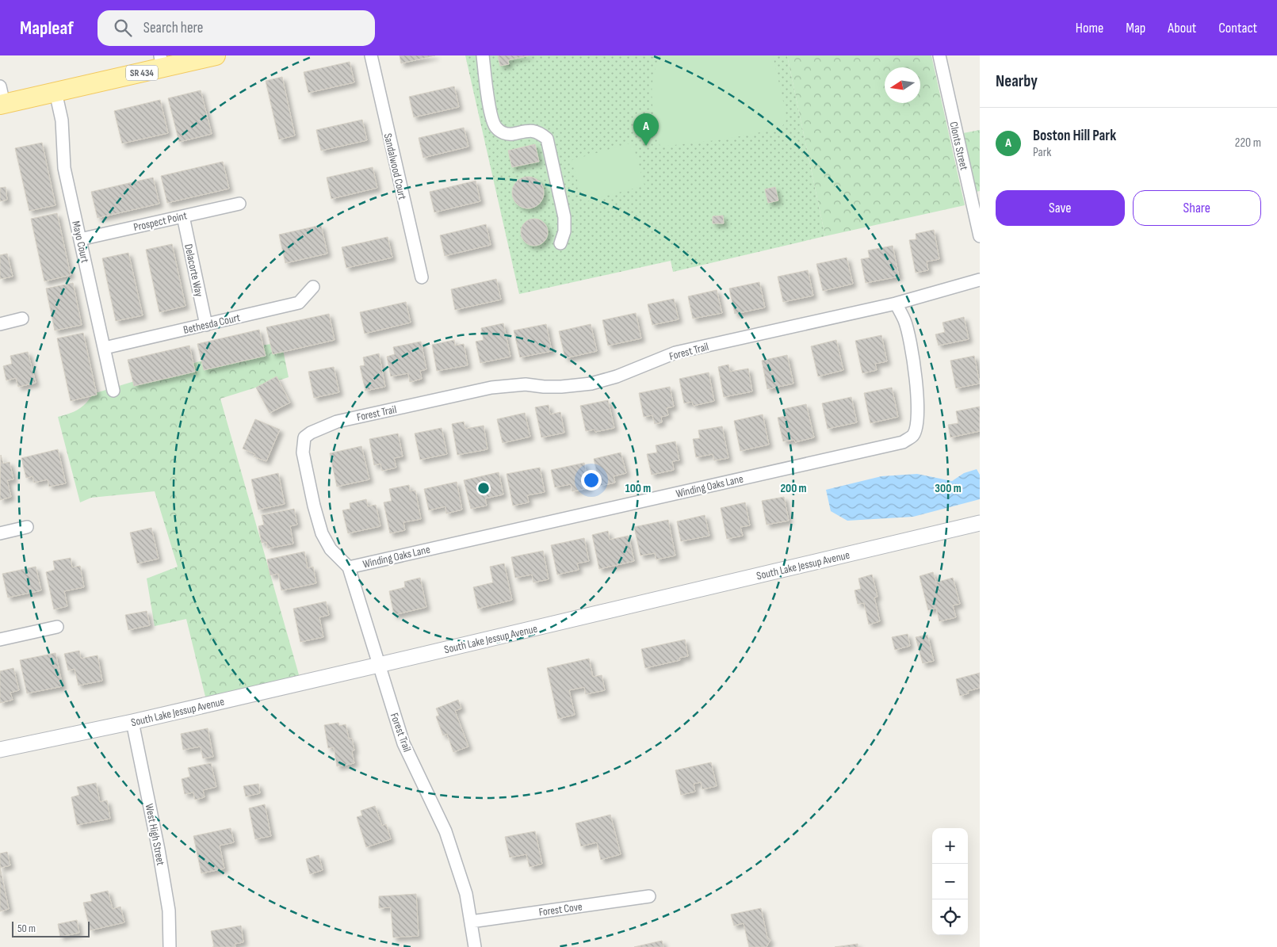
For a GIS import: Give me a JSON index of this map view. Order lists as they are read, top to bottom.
{
  "streets": {
    "main road": ["SR 434"],
    "street": [
      "Clonts Street",
      "Sandalwood Court",
      "Prospect Point",
      "Mayo Court",
      "Delacorte Way",
      "Bethesda Court",
      "Forest Trail",
      "Winding Oaks Lane",
      "South Lake Jessup Avenue",
      "West High Street",
      "Forest Cove"
    ]
  },
  "crossings": [
    ["SR 434", "Mayo Court"],
    ["Prospect Point", "Mayo Court"],
    ["Prospect Point", "Delacorte Way"],
    ["Mayo Court", "Bethesda Court"],
    ["Delacorte Way", "Bethesda Court"],
    ["Forest Trail", "Winding Oaks Lane"],
    ["Forest Trail", "South Lake Jessup Avenue"],
    ["Forest Trail", "Forest Cove"],
    ["South Lake Jessup Avenue", "West High Street"]
  ],
  "scale_bar": "50 m",
  "north": "left",
  "page": {
    "header": "Mapleaf",
    "search": "Search here",
    "nav": [
      "Home",
      "Map",
      "About",
      "Contact"
    ],
    "heading": "Nearby",
    "list": [
      {
        "mark": "A",
        "name": "Boston Hill Park",
        "note": "Park",
        "value": "220 m"
      }
    ],
    "pins": "A",
    "buttons": ["Save", "Share"],
    "map_buttons": ["+", "−"],
    "scale": "50 m"
  },
  "rings": ["100 m", "200 m", "300 m"]
}
